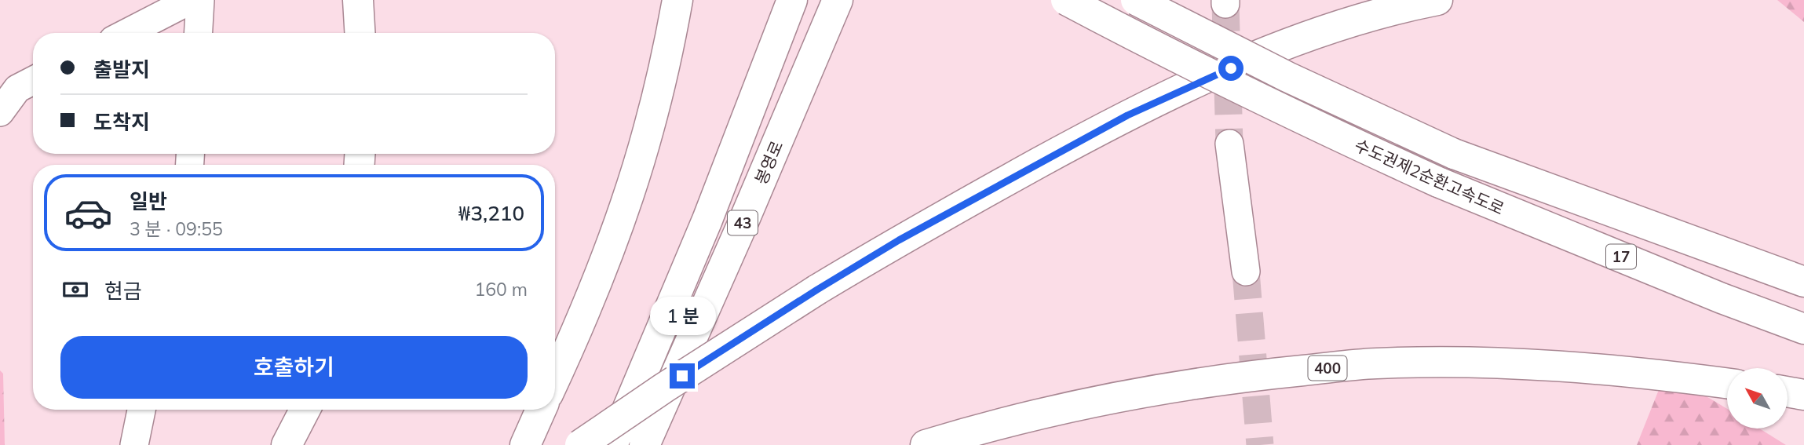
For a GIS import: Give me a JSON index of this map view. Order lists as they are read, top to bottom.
{
  "streets": {
    "highway": [
      "봉영로",
      "수도권제2순환고속도로",
      "43",
      "17",
      "400"
    ]
  },
  "north": "top left",
  "page": {
    "banner": ["출발지", "도착지"],
    "list": [
      {
        "name": "일반",
        "note": "3 분 · 09:55",
        "value": "₩3,210"
      }
    ],
    "pay": ["현금", "160 m"],
    "bubble": "1 분",
    "buttons": "호출하기"
  }
}
